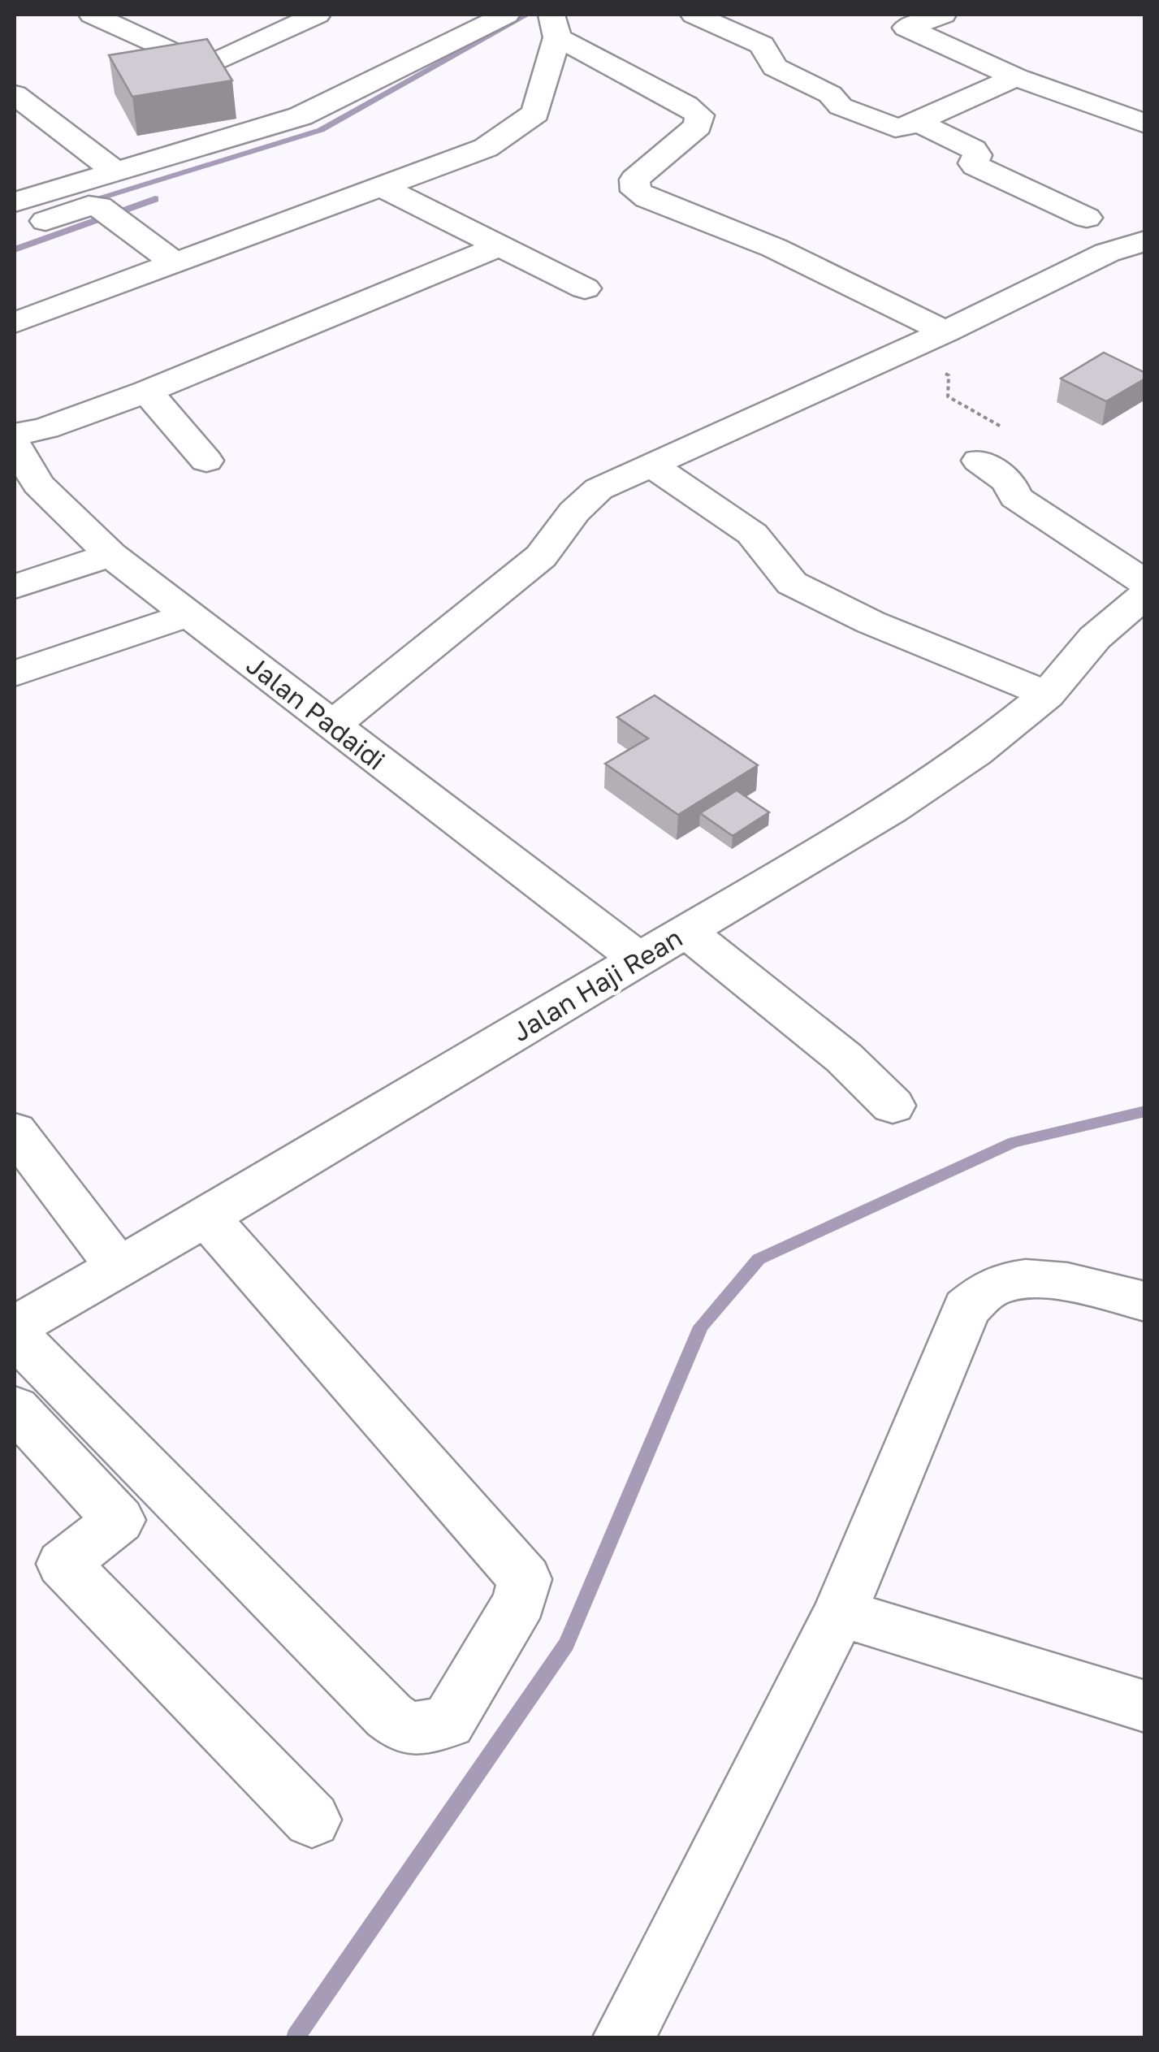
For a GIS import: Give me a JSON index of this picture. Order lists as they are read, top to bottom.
{
  "streets": {
    "street": ["Jalan Padaidi", "Jalan Haji Rean"]
  },
  "crossings": [
    ["Jalan Padaidi", "Jalan Haji Rean"]
  ]
}
